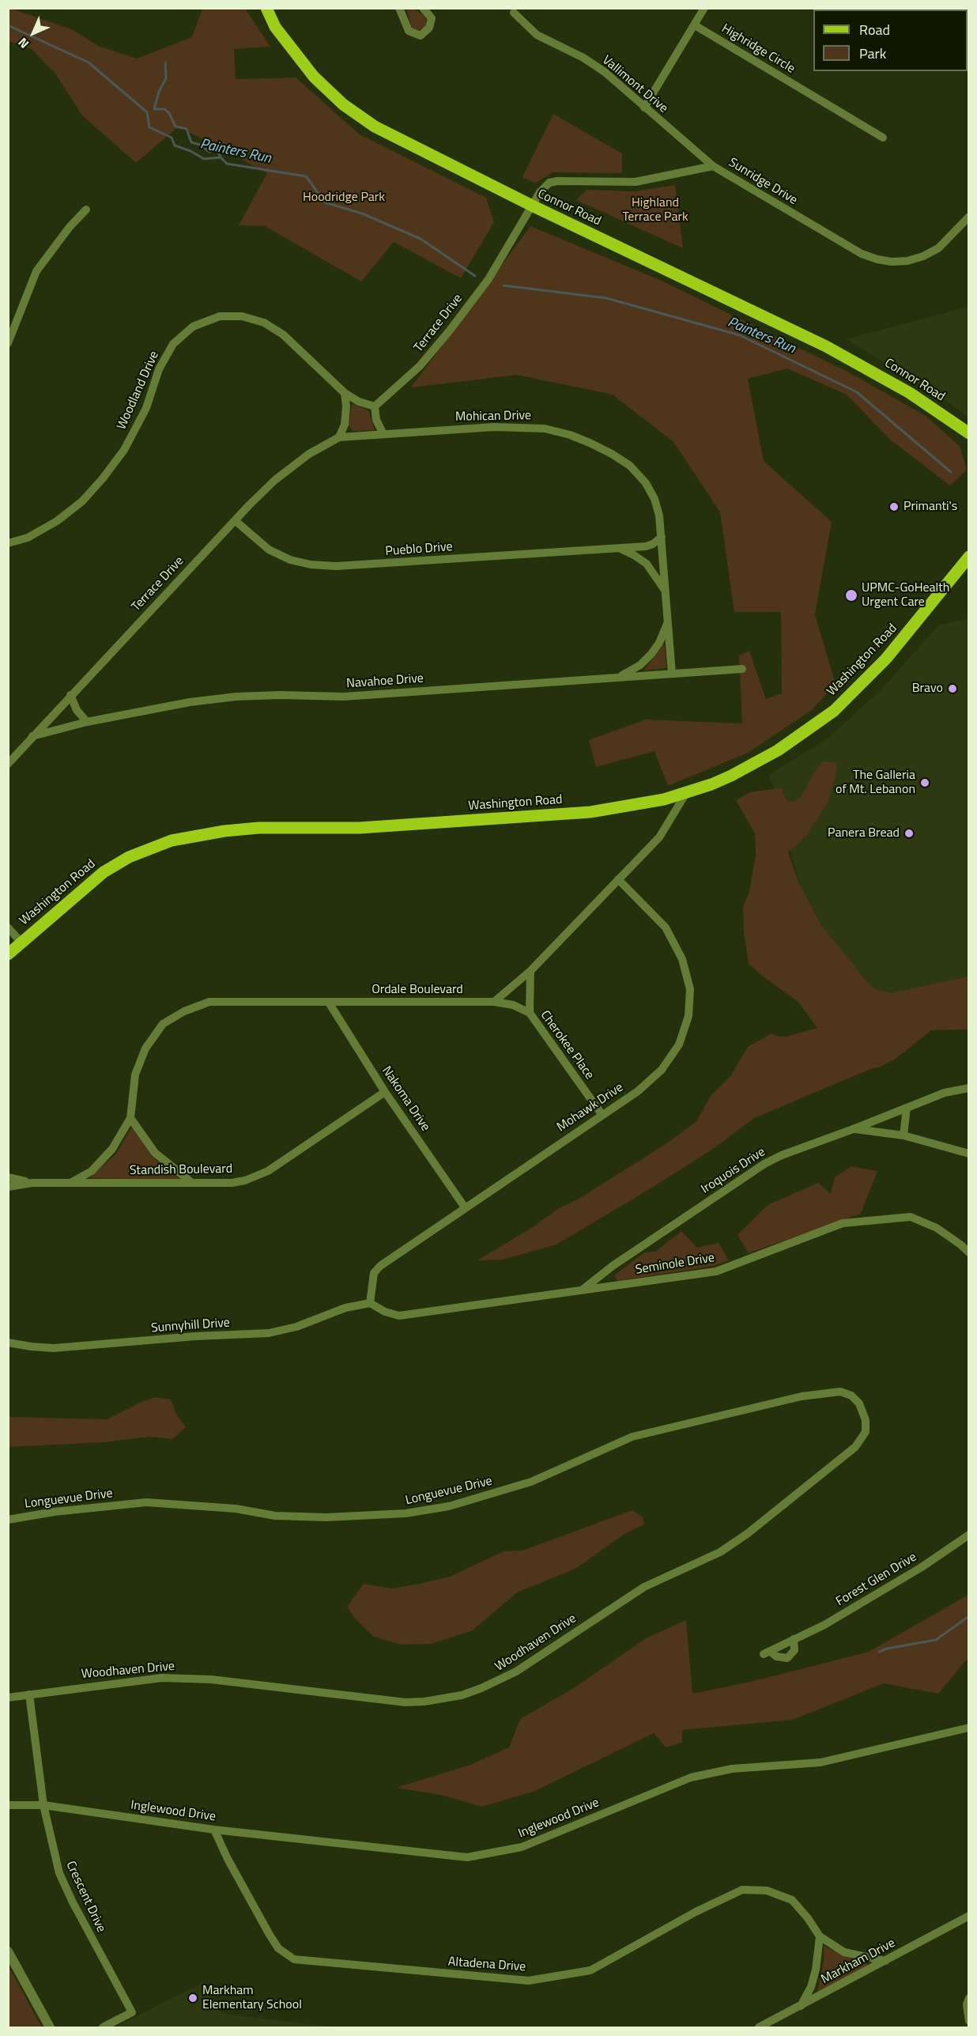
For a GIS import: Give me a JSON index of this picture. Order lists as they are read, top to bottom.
{
  "streets": {
    "main road": ["Connor Road", "Washington Road"],
    "street": [
      "Highridge Circle",
      "Vallimont Drive",
      "Sunridge Drive",
      "Terrace Drive",
      "Woodland Drive",
      "Mohican Drive",
      "Pueblo Drive",
      "Navahoe Drive",
      "Ordale Boulevard",
      "Cherokee Place",
      "Nakoma Drive",
      "Mohawk Drive",
      "Standish Boulevard",
      "Iroquois Drive",
      "Seminole Drive",
      "Sunnyhill Drive",
      "Longuevue Drive",
      "Forest Glen Drive",
      "Woodhaven Drive",
      "Inglewood Drive",
      "Crescent Drive",
      "Markham Drive",
      "Altadena Drive"
    ]
  },
  "crossings": [
    ["Vallimont Drive", "Sunridge Drive"],
    ["Sunridge Drive", "Connor Road"],
    ["Sunridge Drive", "Terrace Drive"],
    ["Connor Road", "Terrace Drive"],
    ["Terrace Drive", "Woodland Drive"],
    ["Terrace Drive", "Mohican Drive"],
    ["Terrace Drive", "Pueblo Drive"],
    ["Terrace Drive", "Navahoe Drive"],
    ["Mohican Drive", "Pueblo Drive"],
    ["Mohican Drive", "Navahoe Drive"],
    ["Ordale Boulevard", "Cherokee Place"],
    ["Ordale Boulevard", "Nakoma Drive"],
    ["Ordale Boulevard", "Standish Boulevard"],
    ["Cherokee Place", "Mohawk Drive"],
    ["Nakoma Drive", "Mohawk Drive"],
    ["Nakoma Drive", "Standish Boulevard"],
    ["Mohawk Drive", "Seminole Drive"],
    ["Mohawk Drive", "Sunnyhill Drive"],
    ["Iroquois Drive", "Seminole Drive"],
    ["Seminole Drive", "Sunnyhill Drive"],
    ["Longuevue Drive", "Woodhaven Drive"],
    ["Woodhaven Drive", "Crescent Drive"],
    ["Inglewood Drive", "Crescent Drive"],
    ["Inglewood Drive", "Altadena Drive"],
    ["Markham Drive", "Altadena Drive"]
  ],
  "water": ["Painters Run"],
  "parks": ["Hoodridge Park", "Highland Terrace Park"],
  "places": [
    "Primanti's",
    "UPMC-GoHealth Urgent Care",
    "Bravo",
    "The Galleria of Mt. Lebanon",
    "Panera Bread",
    "Markham Elementary School"
  ],
  "legend": ["Road", "Park"],
  "north": "bottom left"
}
